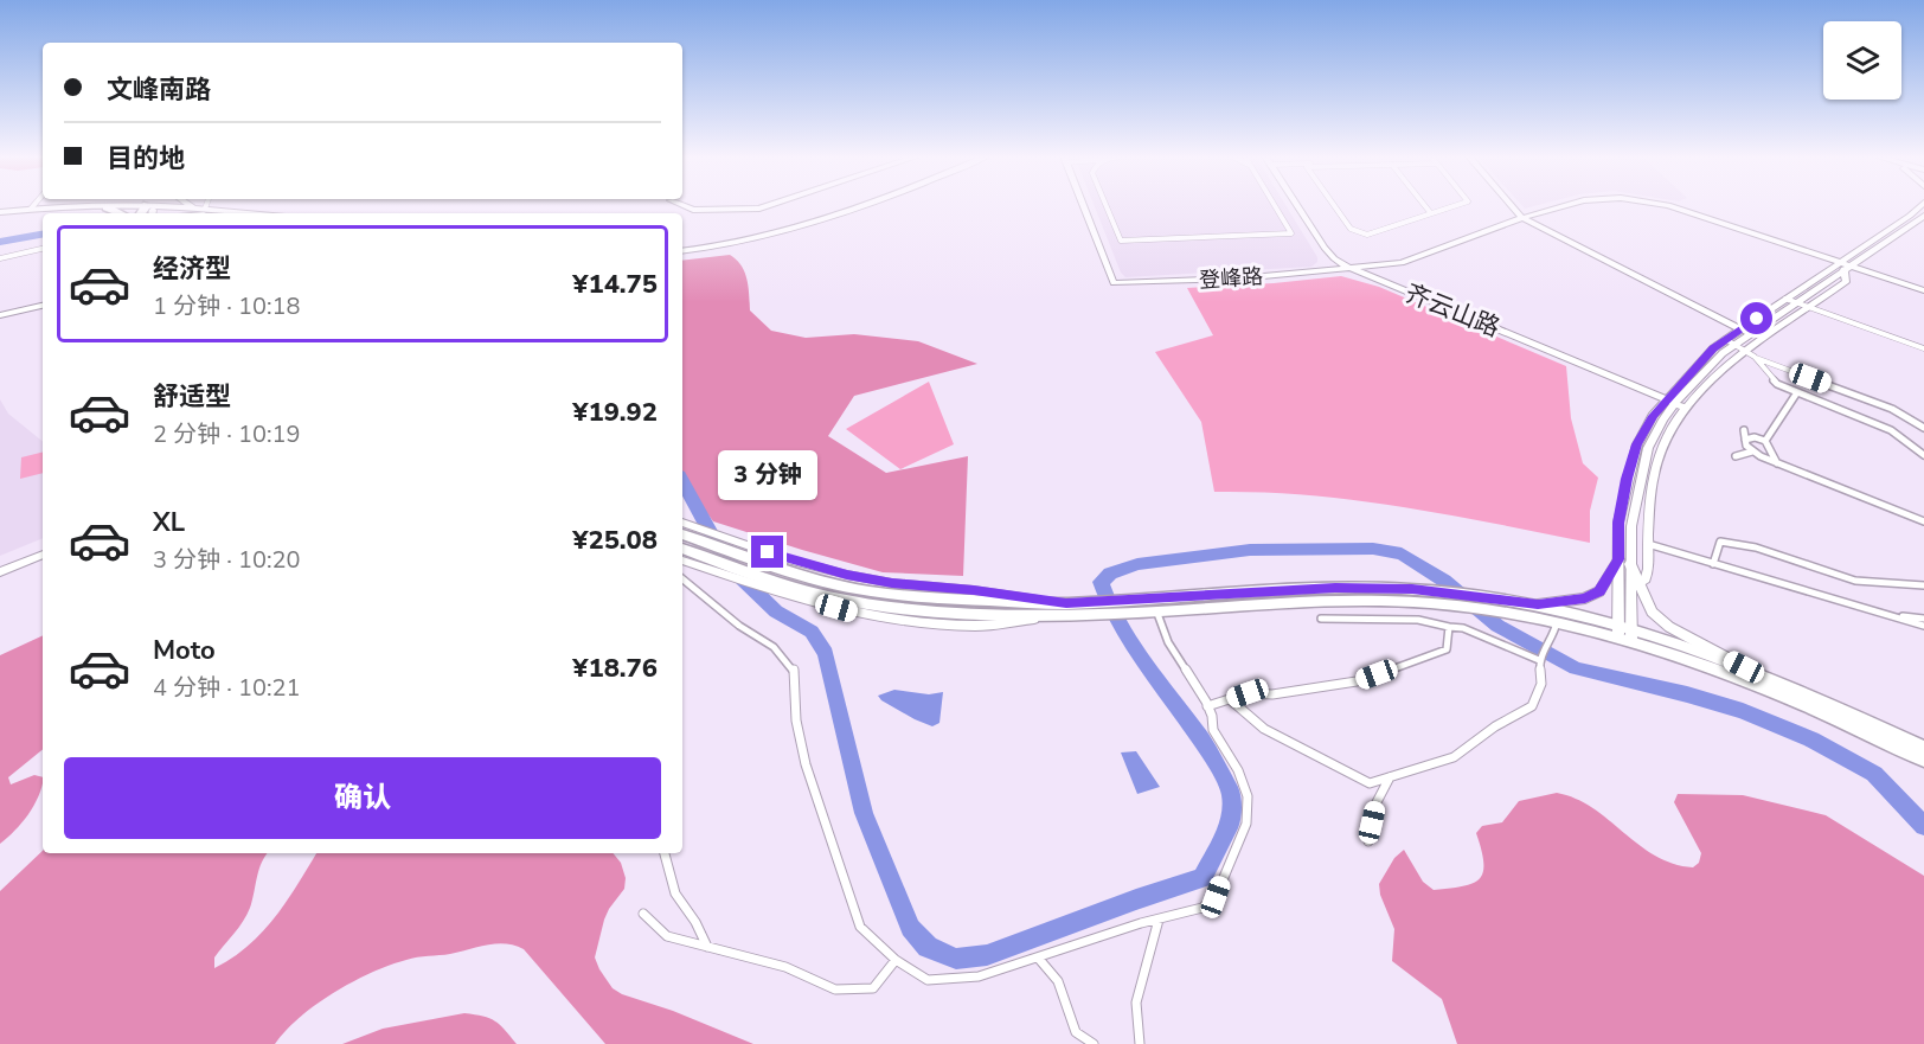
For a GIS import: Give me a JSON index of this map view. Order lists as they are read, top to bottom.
{
  "streets": {
    "street": ["登峰路", "齐云山路"]
  },
  "crossings": [
    ["登峰路", "齐云山路"]
  ],
  "page": {
    "banner": ["文峰南路", "目的地"],
    "list": [
      {
        "name": "经济型",
        "note": "1 分钟 · 10:18",
        "value": "¥14.75"
      },
      {
        "name": "舒适型",
        "note": "2 分钟 · 10:19",
        "value": "¥19.92"
      },
      {
        "name": "XL",
        "note": "3 分钟 · 10:20",
        "value": "¥25.08"
      },
      {
        "name": "Moto",
        "note": "4 分钟 · 10:21",
        "value": "¥18.76"
      }
    ],
    "bubble": "3 分钟",
    "buttons": "确认"
  }
}
